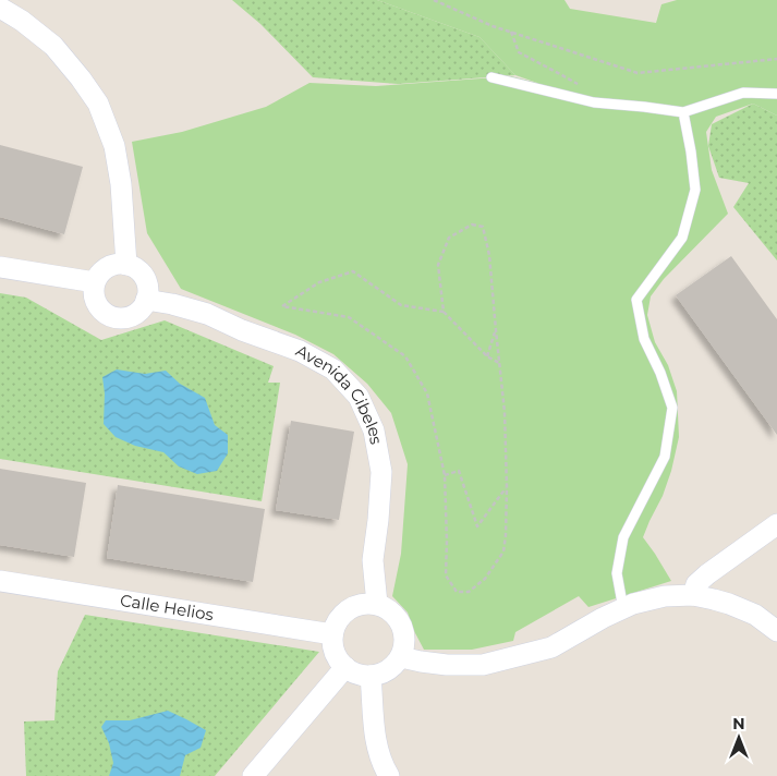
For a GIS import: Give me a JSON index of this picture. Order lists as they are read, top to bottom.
{
  "streets": {
    "street": ["Avenida Cibeles", "Calle Helios"]
  },
  "crossings": [
    ["Avenida Cibeles", "Calle Helios"]
  ],
  "north": "top"
}
